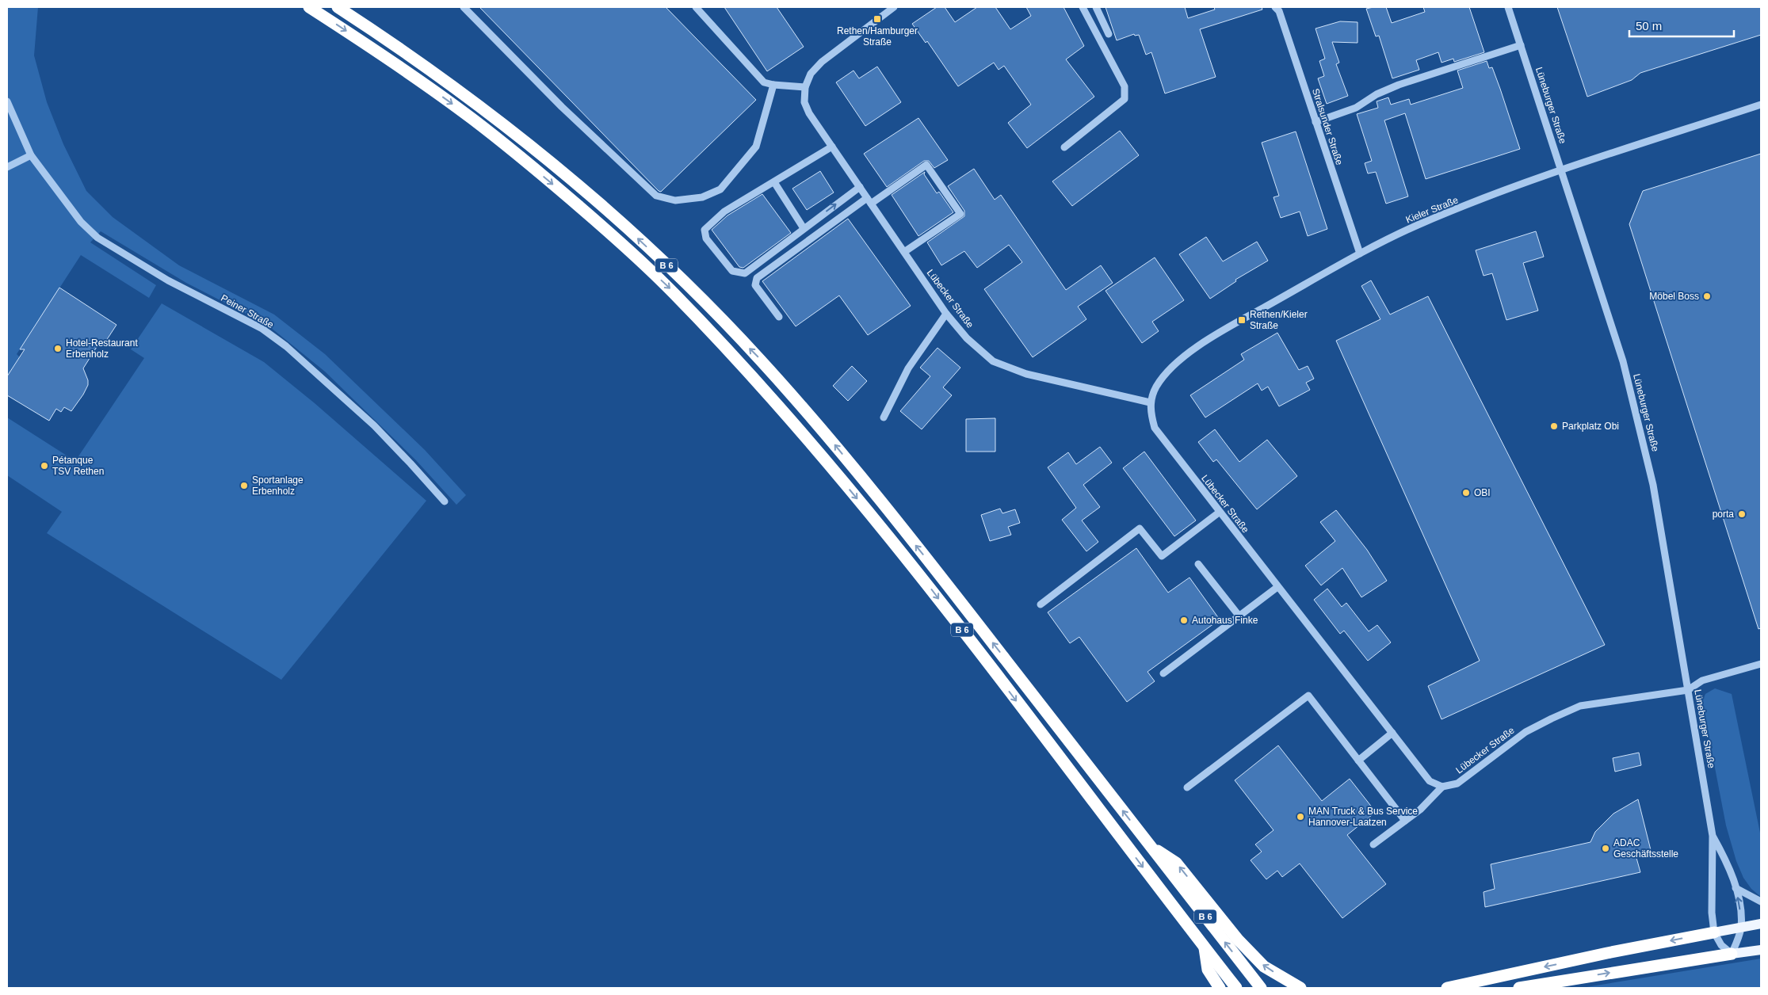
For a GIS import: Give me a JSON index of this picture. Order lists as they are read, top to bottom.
{
  "streets": {
    "highway": ["B 6"],
    "street": [
      "Lüneburger Straße",
      "Stralsunder Straße",
      "Kieler Straße",
      "Lübecker Straße",
      "Peiner Straße"
    ]
  },
  "crossings": [
    ["Lüneburger Straße", "Kieler Straße"],
    ["Lüneburger Straße", "Lübecker Straße"],
    ["Stralsunder Straße", "Kieler Straße"],
    ["Kieler Straße", "Lübecker Straße"]
  ],
  "places": {
    "transit": ["Rethen/Hamburger Straße", "Rethen/Kieler Straße"],
    "other": [
      "Möbel Boss",
      "Hotel-Restaurant Erbenholz",
      "Parkplatz Obi",
      "Pétanque TSV Rethen",
      "Sportanlage Erbenholz",
      "OBI",
      "porta",
      "Autohaus Finke",
      "MAN Truck & Bus Service Hannover-Laatzen",
      "ADAC Geschäftsstelle"
    ]
  },
  "scale_bar": "50 m"
}
